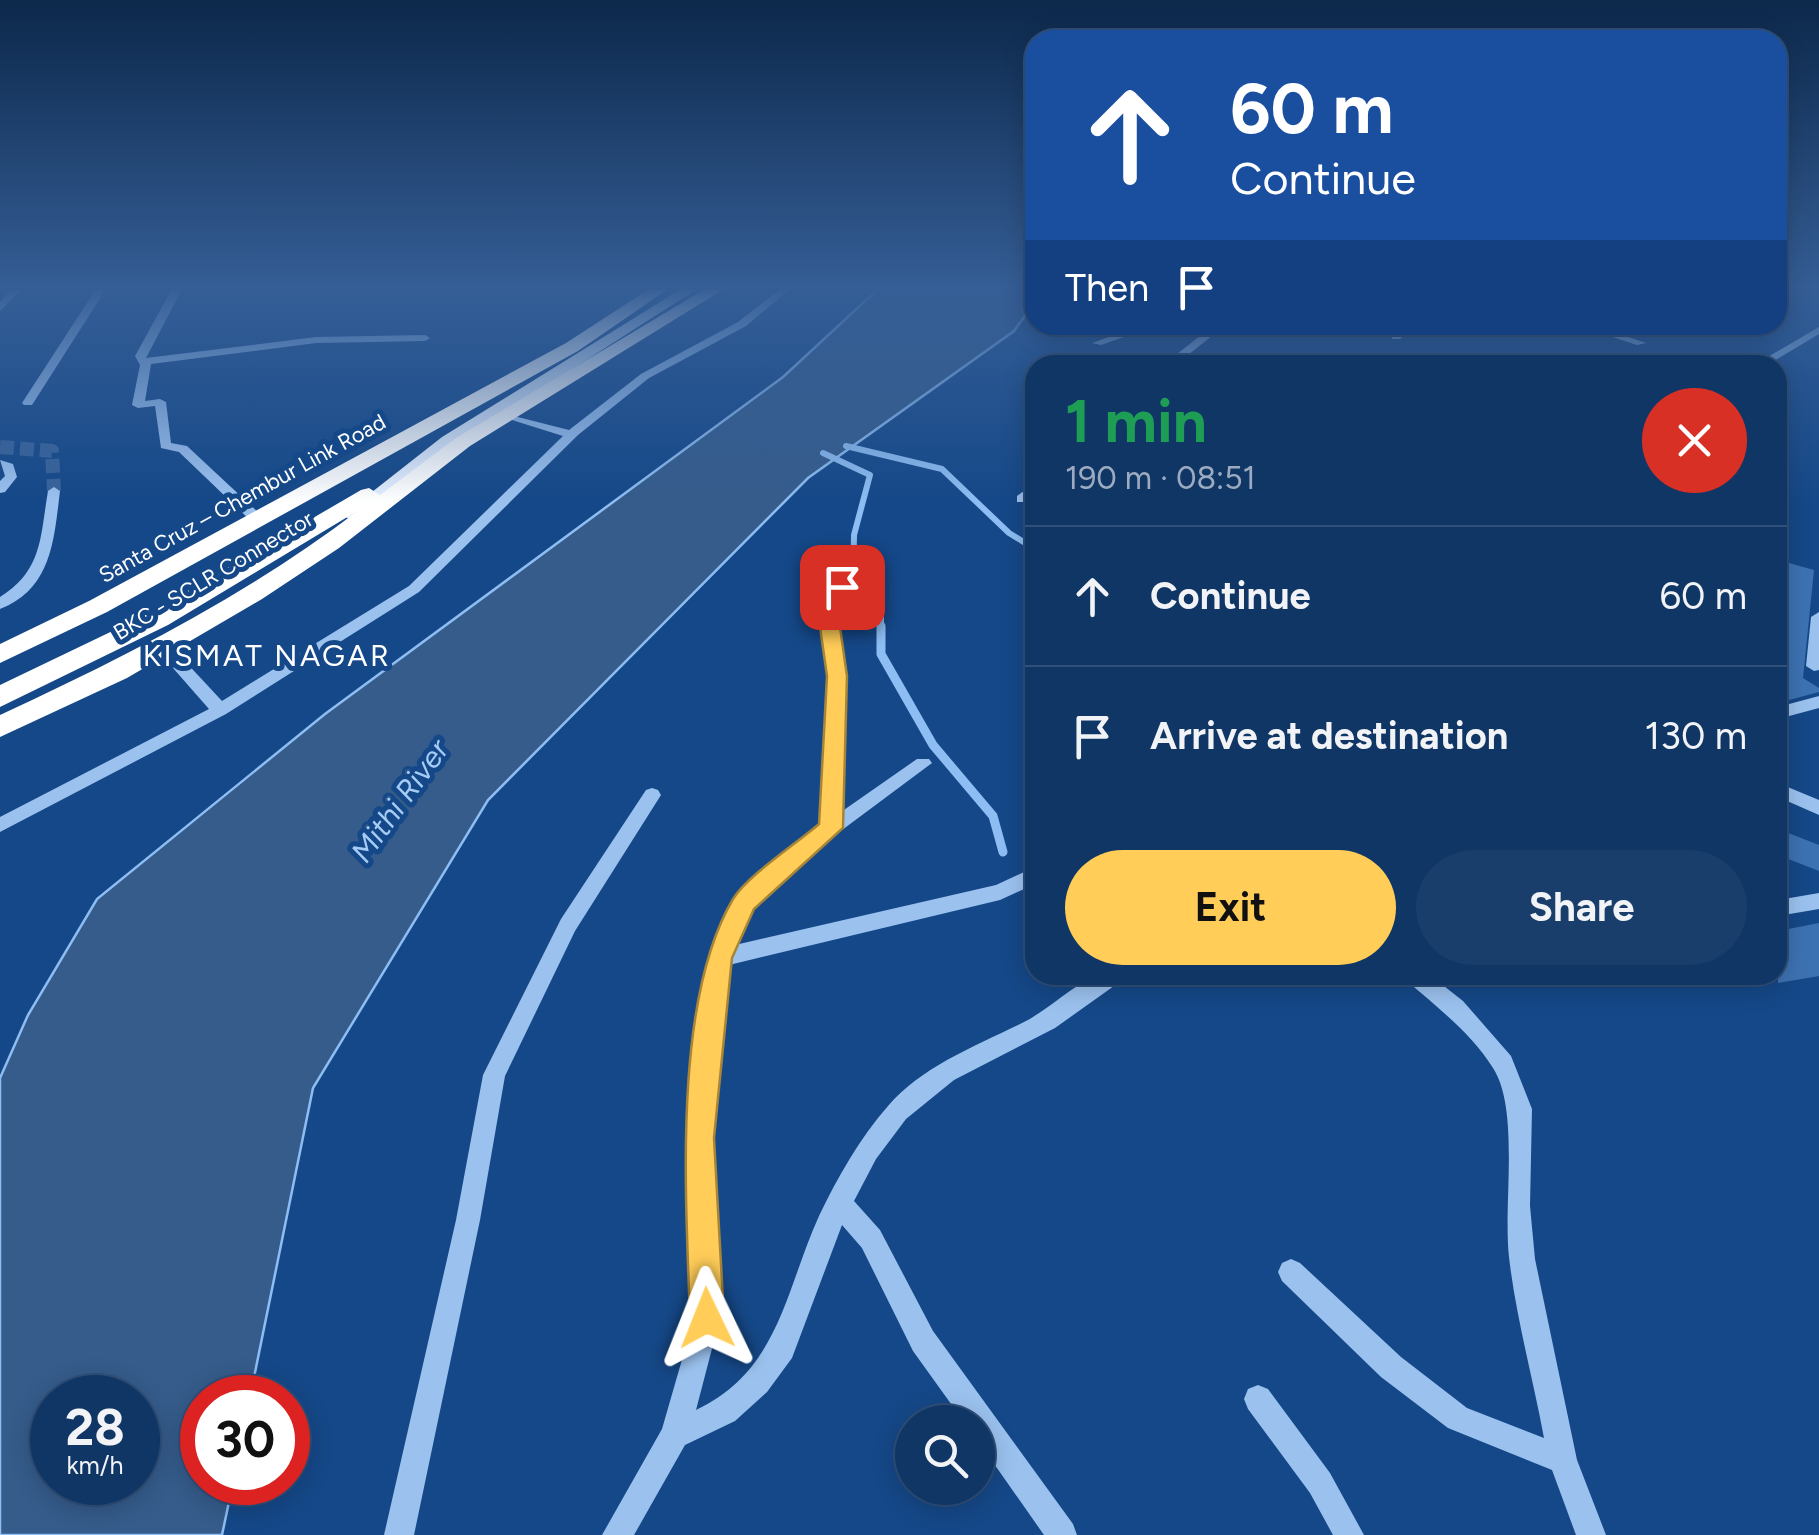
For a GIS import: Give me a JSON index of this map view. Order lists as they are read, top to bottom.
{
  "streets": {
    "highway": ["Santa Cruz – Chembur Link Road"],
    "main road": ["BKC - SCLR Connector"]
  },
  "districts": ["KISMAT NAGAR"],
  "water": ["Mithi River"],
  "page": {
    "turn": ["60 m", "Continue"],
    "then": "Then",
    "heading": ["1 min", "190 m · 08:51"],
    "list": [
      {
        "name": "Continue",
        "value": "60 m"
      },
      {
        "name": "Arrive at destination",
        "value": "130 m"
      }
    ],
    "buttons": ["Exit", "Share"],
    "speed": "28 km/h",
    "limit": "30"
  }
}
